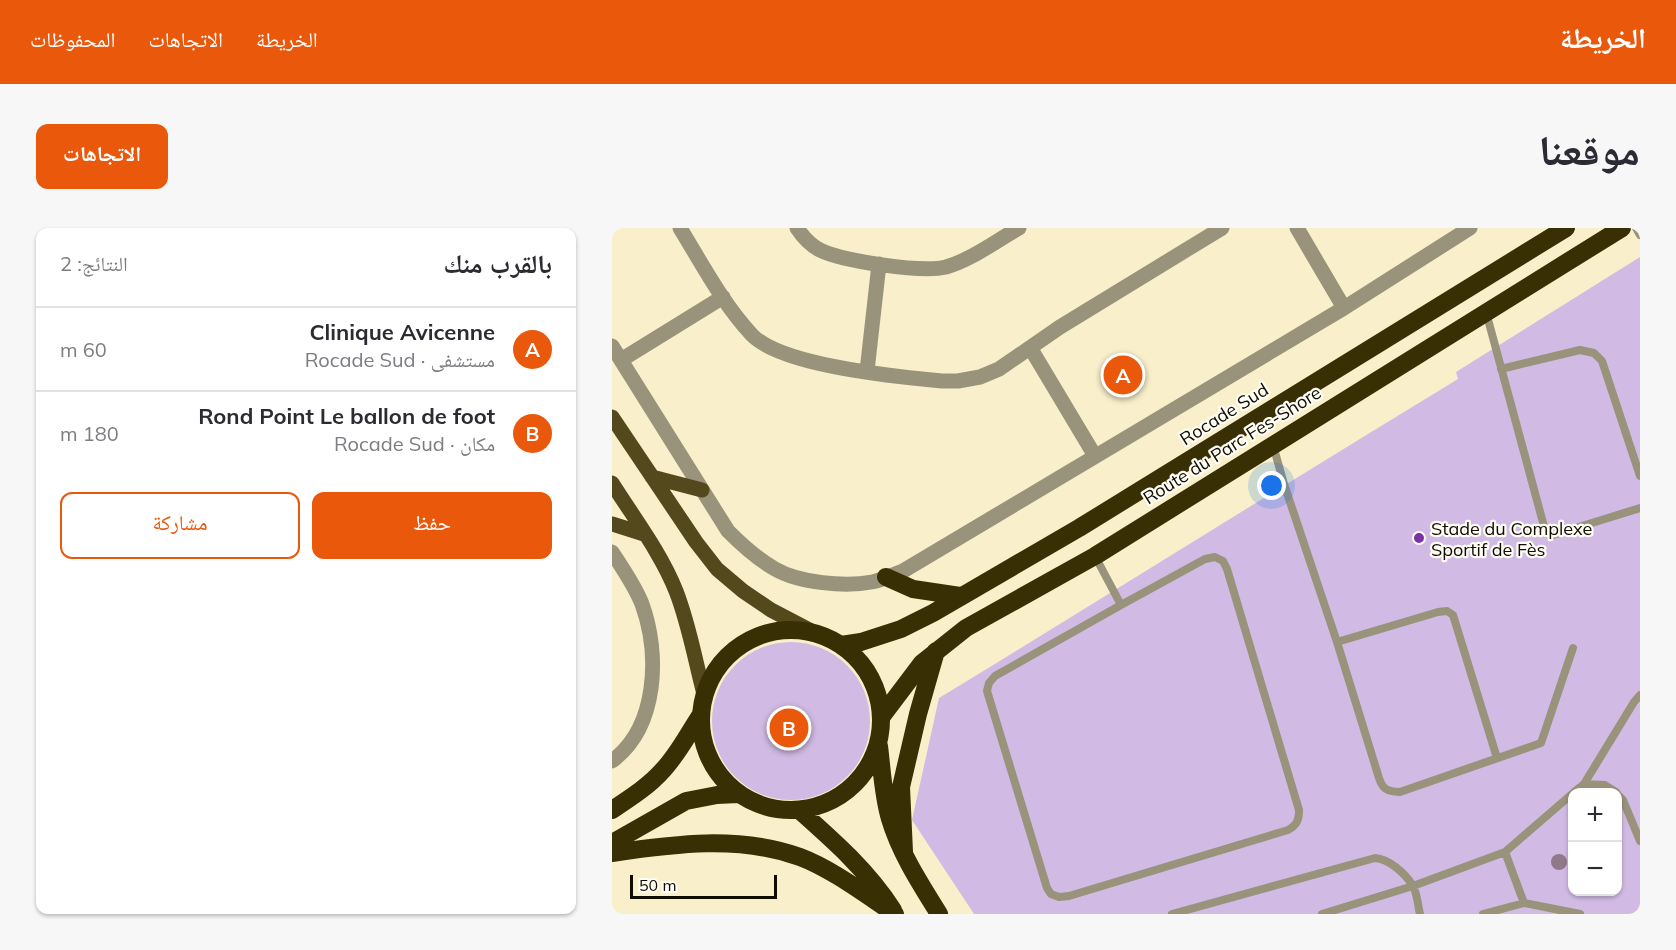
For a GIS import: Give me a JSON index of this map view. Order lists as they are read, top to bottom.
{
  "streets": {
    "highway": ["Rocade Sud", "Route du Parc Fes-Shore"]
  },
  "crossings": [
    ["Rocade Sud", "Route du Parc Fes-Shore"]
  ],
  "places": ["Stade du Complexe Sportif de Fès"],
  "scale_bar": "50 m",
  "page": {
    "header": "الخريطة",
    "nav": ["الخريطة", "الاتجاهات", "المحفوظات"],
    "title": "موقعنا",
    "buttons": [
      "الاتجاهات",
      ["حفظ", "مشاركة"]
    ],
    "heading": ["بالقرب منك", "النتائج: 2"],
    "list": [
      {
        "mark": "A",
        "name": "Clinique Avicenne",
        "note": "مستشفى · Rocade Sud",
        "value": "60 m"
      },
      {
        "mark": "B",
        "name": "Rond Point Le ballon de foot",
        "note": "مكان · Rocade Sud",
        "value": "180 m"
      }
    ],
    "pins": ["A", "B"],
    "map_buttons": ["+", "−"],
    "scale": "50 m"
  }
}
